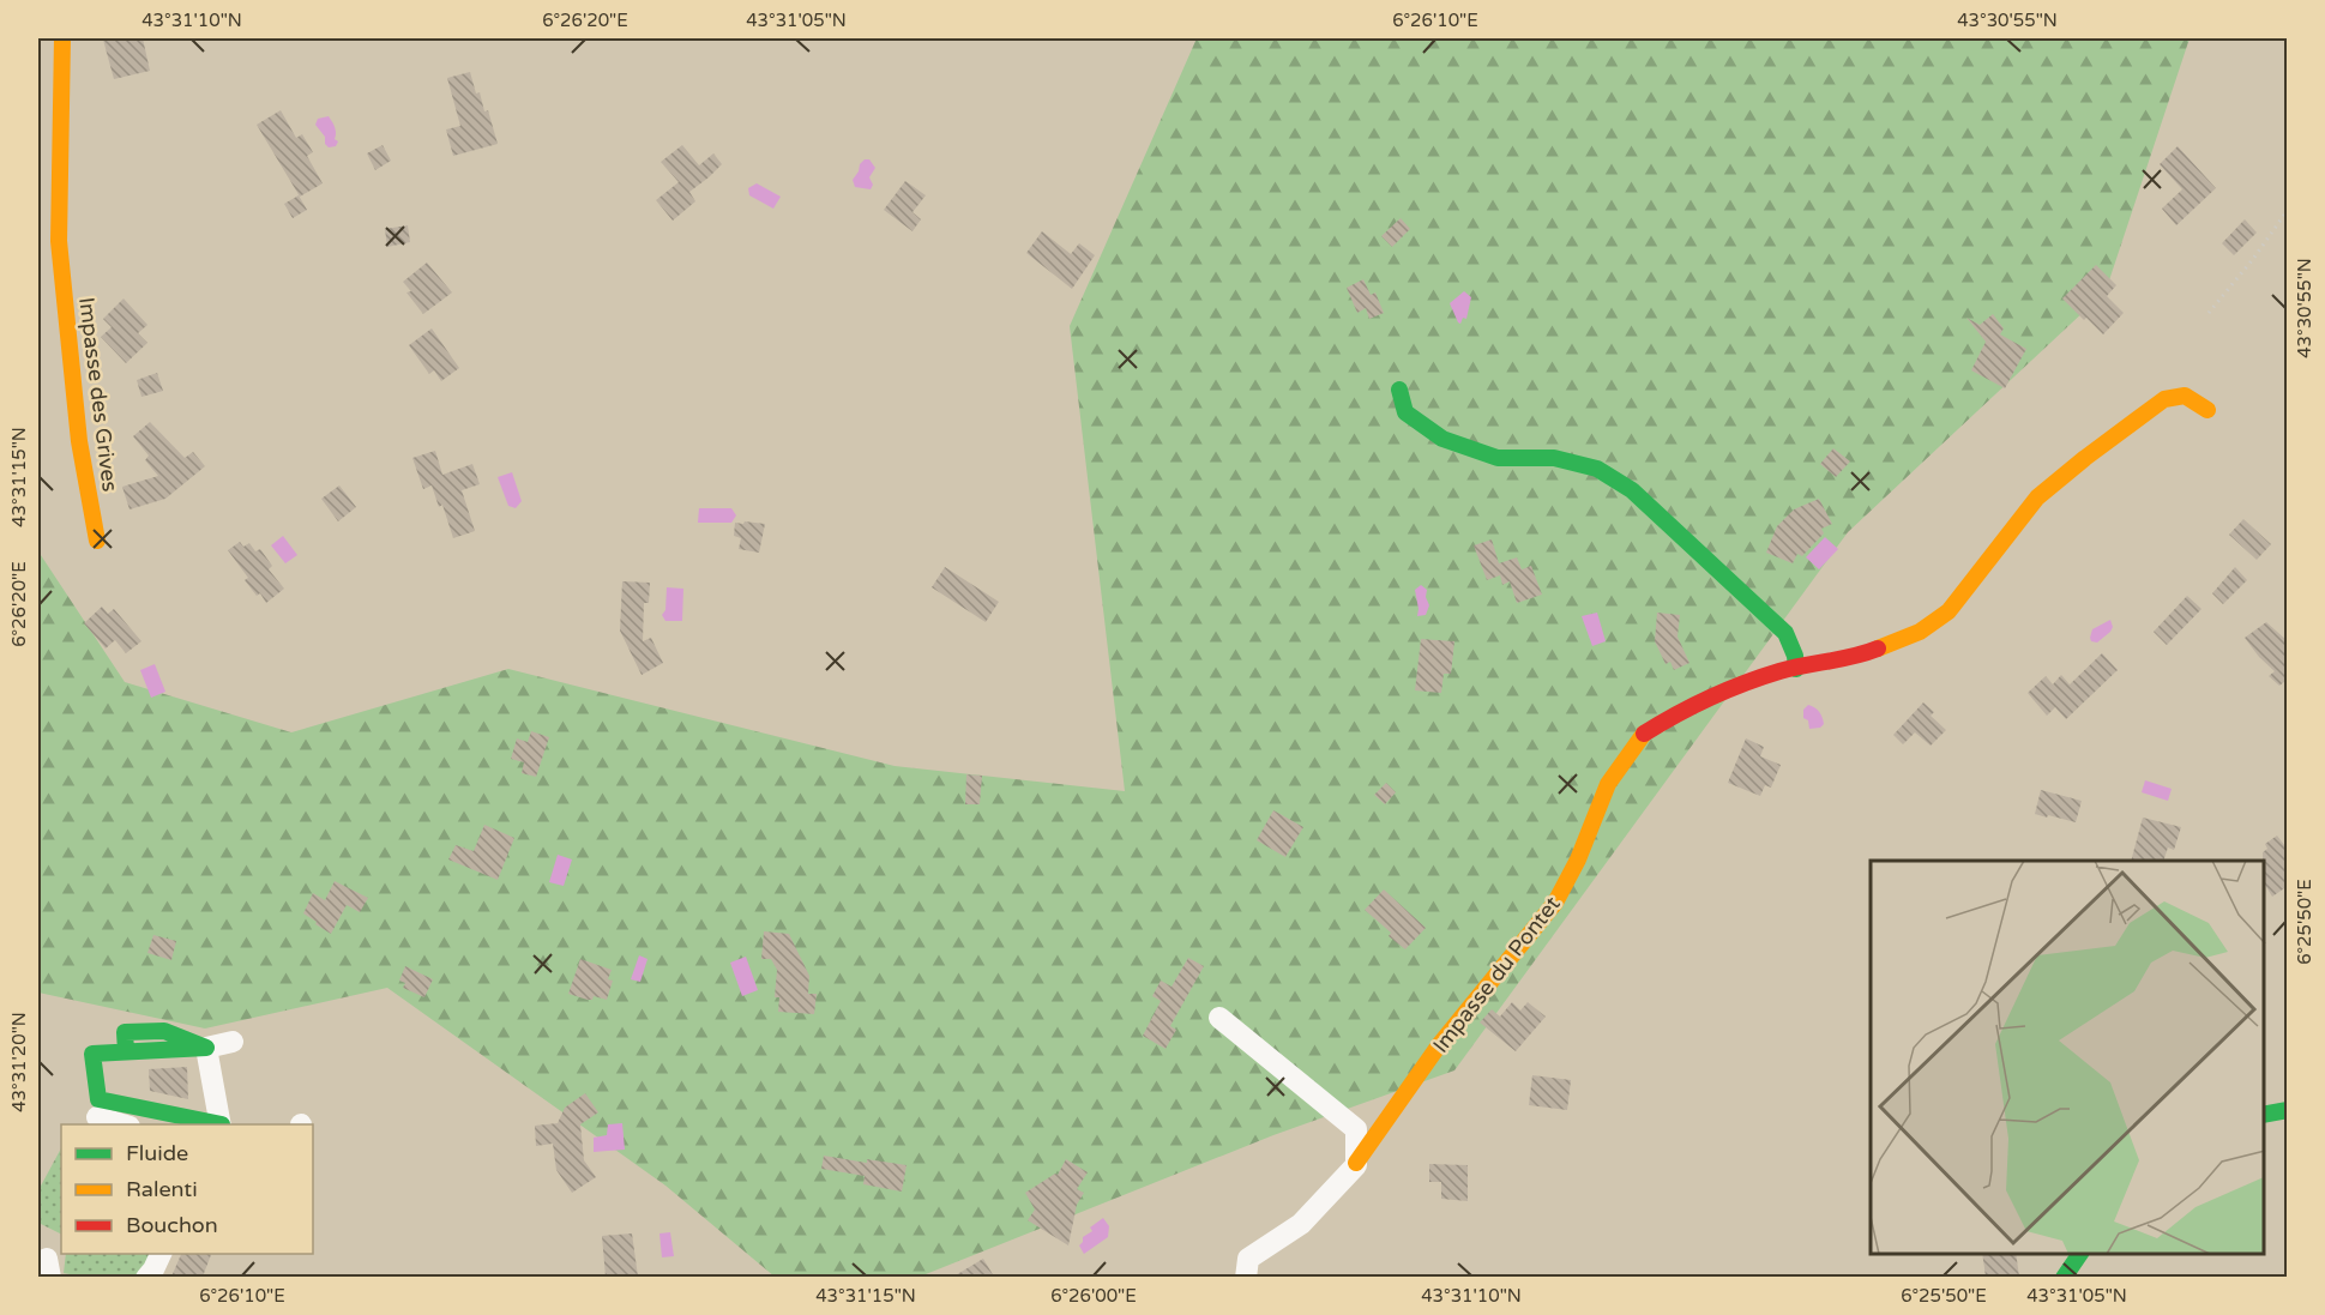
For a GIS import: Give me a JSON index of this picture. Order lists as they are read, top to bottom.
{
  "streets": {
    "street": ["Impasse des Grives", "Impasse du Pontet"]
  },
  "legend": ["Fluide", "Ralenti", "Bouchon"],
  "coordinates": [
    "43°31'10\"N",
    "6°26'20\"E",
    "43°31'05\"N",
    "6°26'10\"E",
    "43°30'55\"N",
    "43°31'15\"N",
    "6°25'50\"E",
    "43°31'20\"N",
    "6°26'00\"E"
  ]
}
